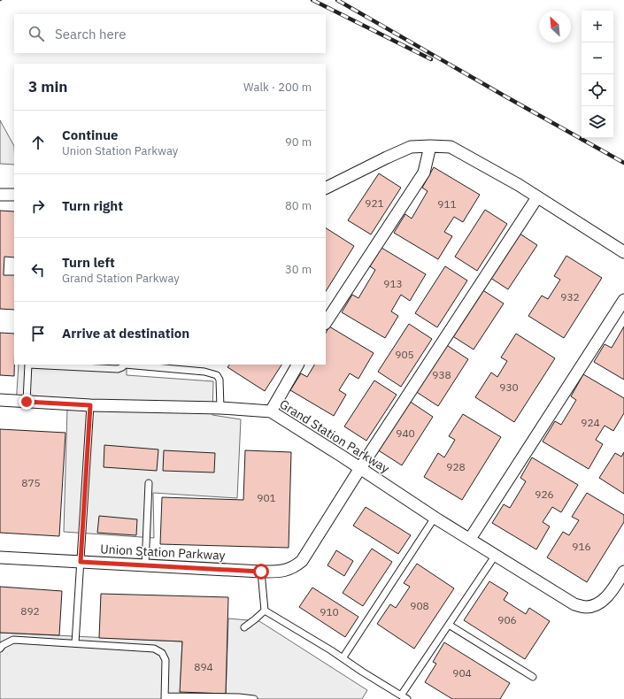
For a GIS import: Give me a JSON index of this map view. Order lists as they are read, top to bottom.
{
  "streets": {
    "street": ["Grand Station Parkway", "Union Station Parkway"]
  },
  "crossings": [
    ["Grand Station Parkway", "Union Station Parkway"]
  ],
  "house_numbers": [
    "921",
    "911",
    "913",
    "932",
    "905",
    "938",
    "930",
    "924",
    "940",
    "928",
    "875",
    "926",
    "901",
    "916",
    "908",
    "892",
    "910",
    "906",
    "894",
    "904"
  ],
  "north": "top left",
  "page": {
    "map_buttons": ["+", "−"],
    "search": "Search here",
    "heading": ["3 min", "Walk · 200 m"],
    "list": [
      ["Continue", "Union Station Parkway", "90 m"],
      ["Turn right", "80 m"],
      ["Turn left", "Grand Station Parkway", "30 m"],
      "Arrive at destination"
    ]
  }
}
